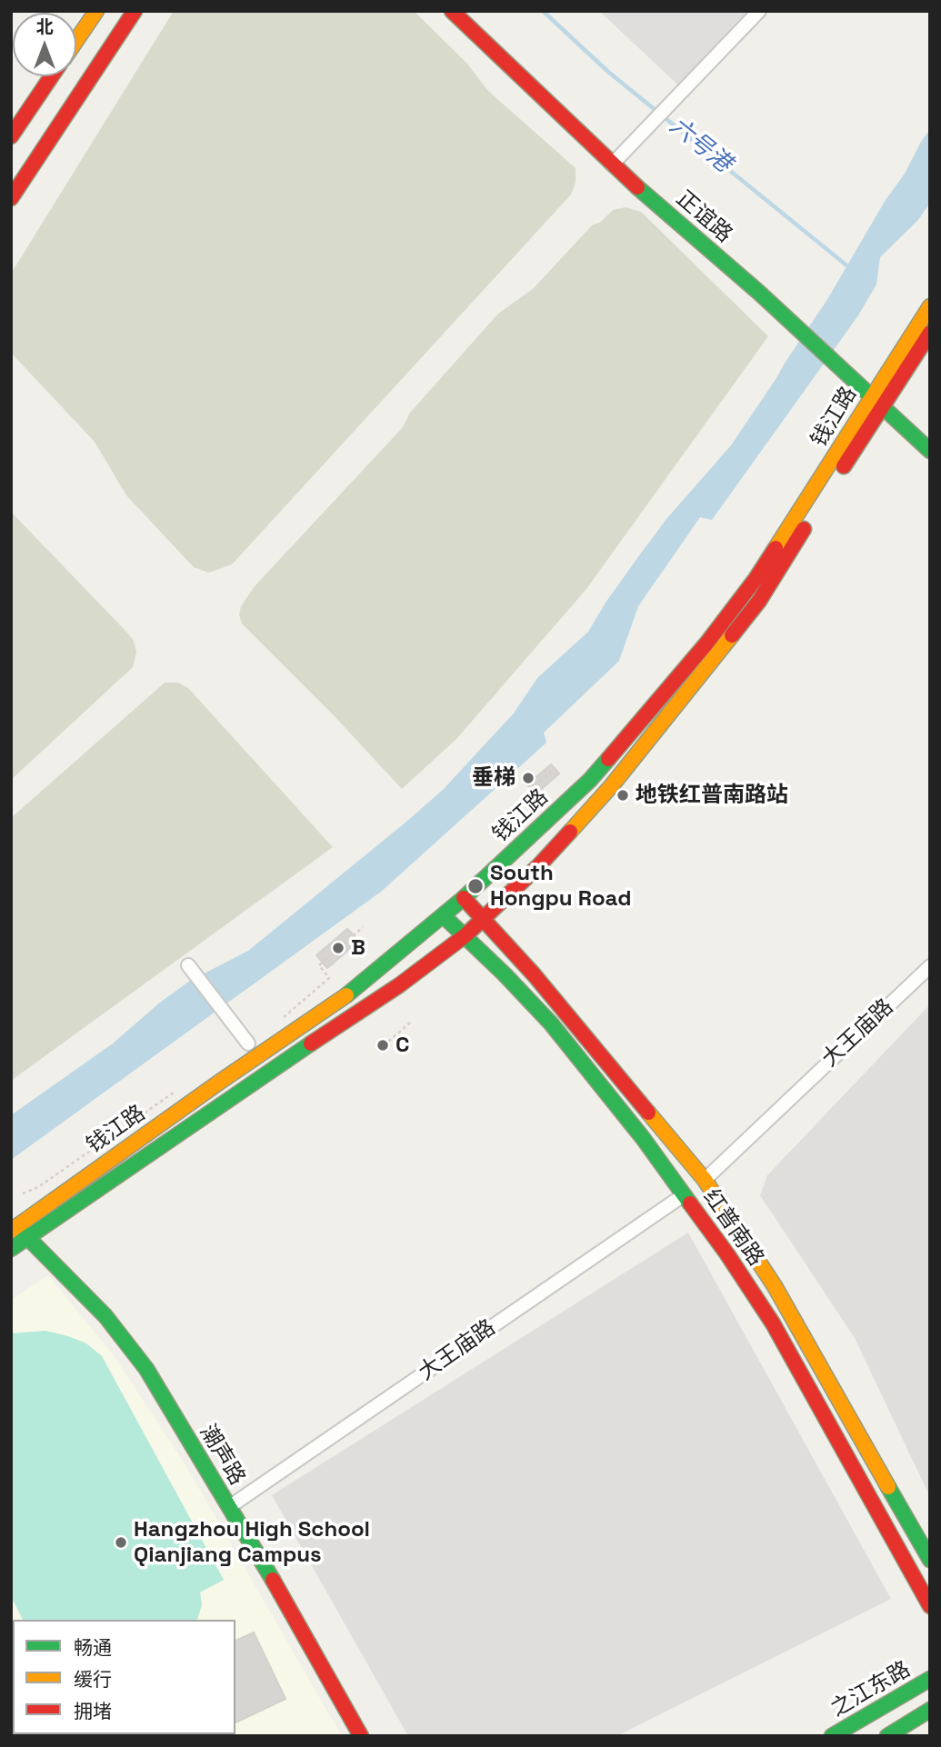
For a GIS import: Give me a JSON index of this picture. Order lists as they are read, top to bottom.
{
  "streets": {
    "main road": [
      "正谊路",
      "钱江路",
      "红普南路",
      "潮声路",
      "之江东路"
    ],
    "street": ["大王庙路"]
  },
  "crossings": [
    ["正谊路", "钱江路"],
    ["钱江路", "红普南路"],
    ["钱江路", "潮声路"],
    ["大王庙路", "红普南路"],
    ["大王庙路", "潮声路"]
  ],
  "water": ["六号港"],
  "places": [
    "垂梯",
    "地铁红普南路站",
    "South Hongpu Road",
    "B",
    "C",
    "Hangzhou High School Qianjiang Campus"
  ],
  "legend": ["畅通", "缓行", "拥堵"],
  "north": "top"
}
